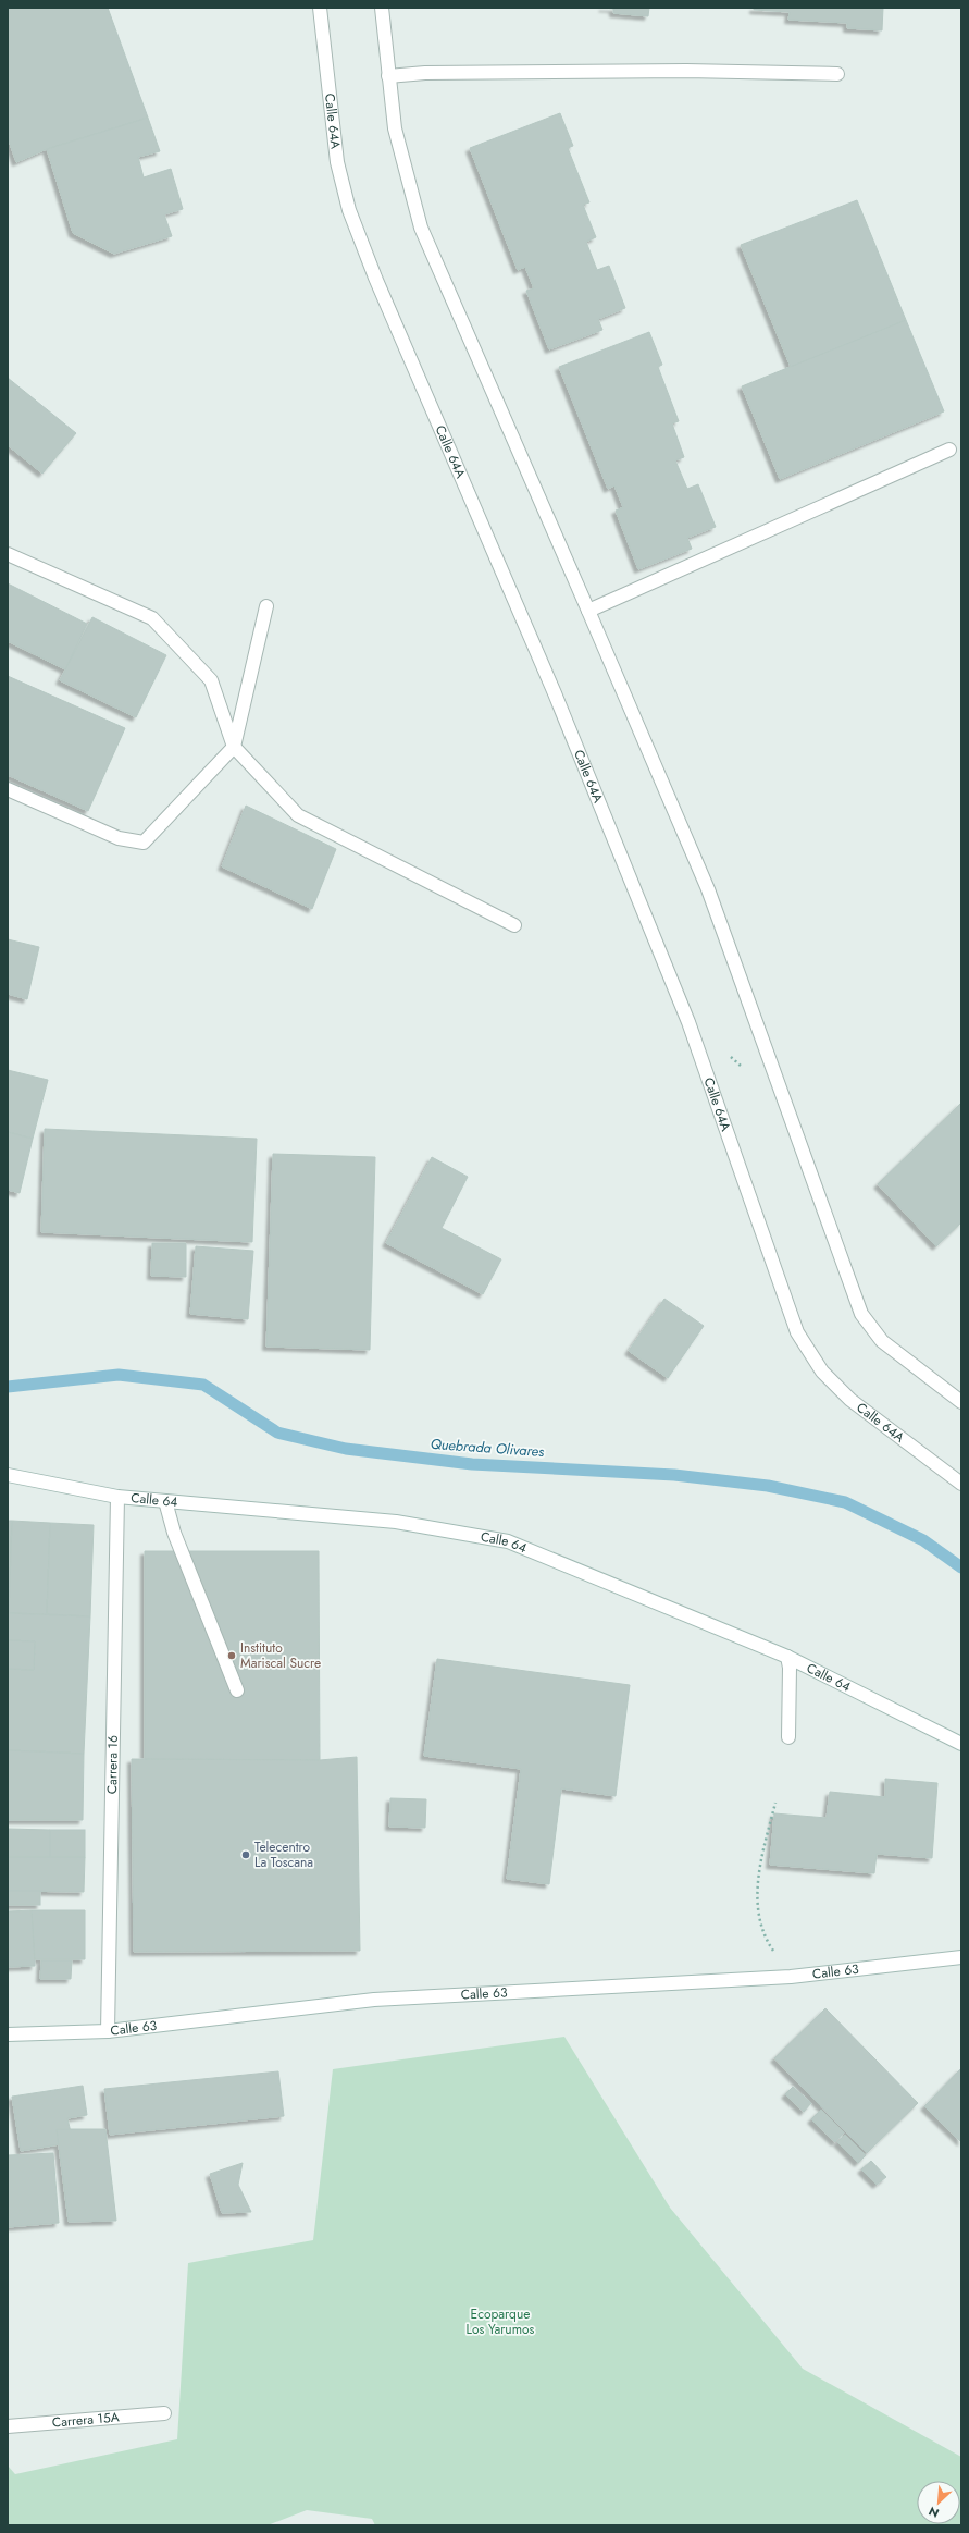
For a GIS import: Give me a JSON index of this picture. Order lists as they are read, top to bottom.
{
  "streets": {
    "street": [
      "Calle 64A",
      "Calle 64",
      "Carrera 16",
      "Calle 63",
      "Carrera 15A"
    ]
  },
  "crossings": [
    ["Calle 64", "Carrera 16"],
    ["Carrera 16", "Calle 63"]
  ],
  "water": ["Quebrada Olivares"],
  "parks": ["Ecoparque Los Yarumos"],
  "places": ["Instituto Mariscal Sucre", "Telecentro La Toscana"],
  "north": "bottom left"
}
